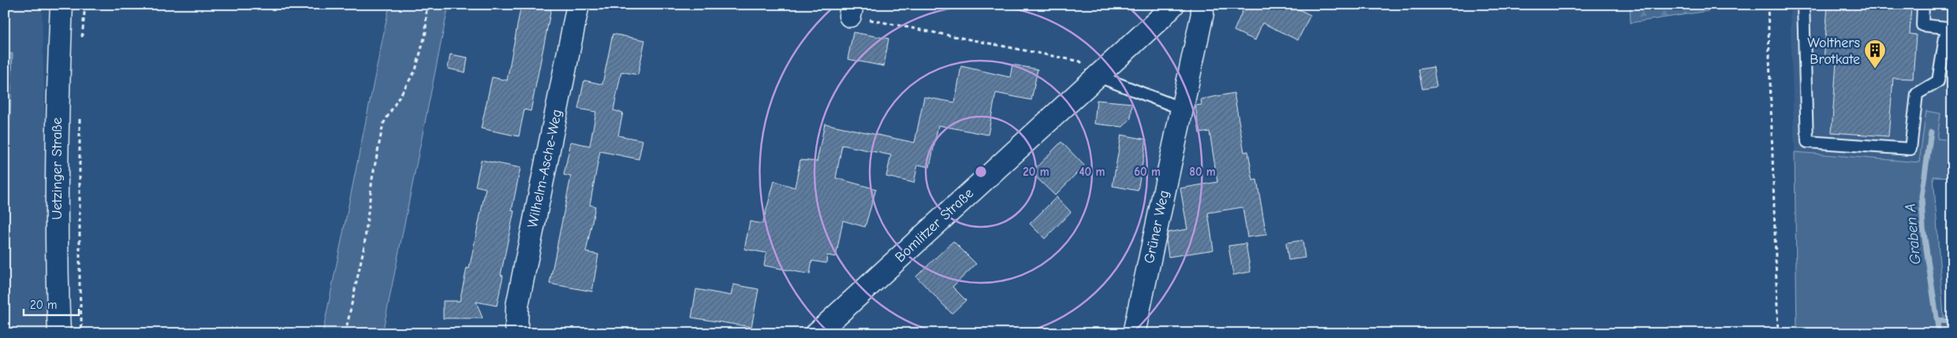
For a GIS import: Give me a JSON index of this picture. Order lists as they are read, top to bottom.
{
  "streets": {
    "street": [
      "Uetzinger Straße",
      "Wilhelm-Asche-Weg",
      "Bomlitzer Straße",
      "Grüner Weg"
    ]
  },
  "water": ["Graben A"],
  "places": {
    "building": ["Wolthers Brotkate"]
  },
  "scale_bar": "20 m",
  "rings": [
    "20 m",
    "40 m",
    "60 m",
    "80 m"
  ]
}
